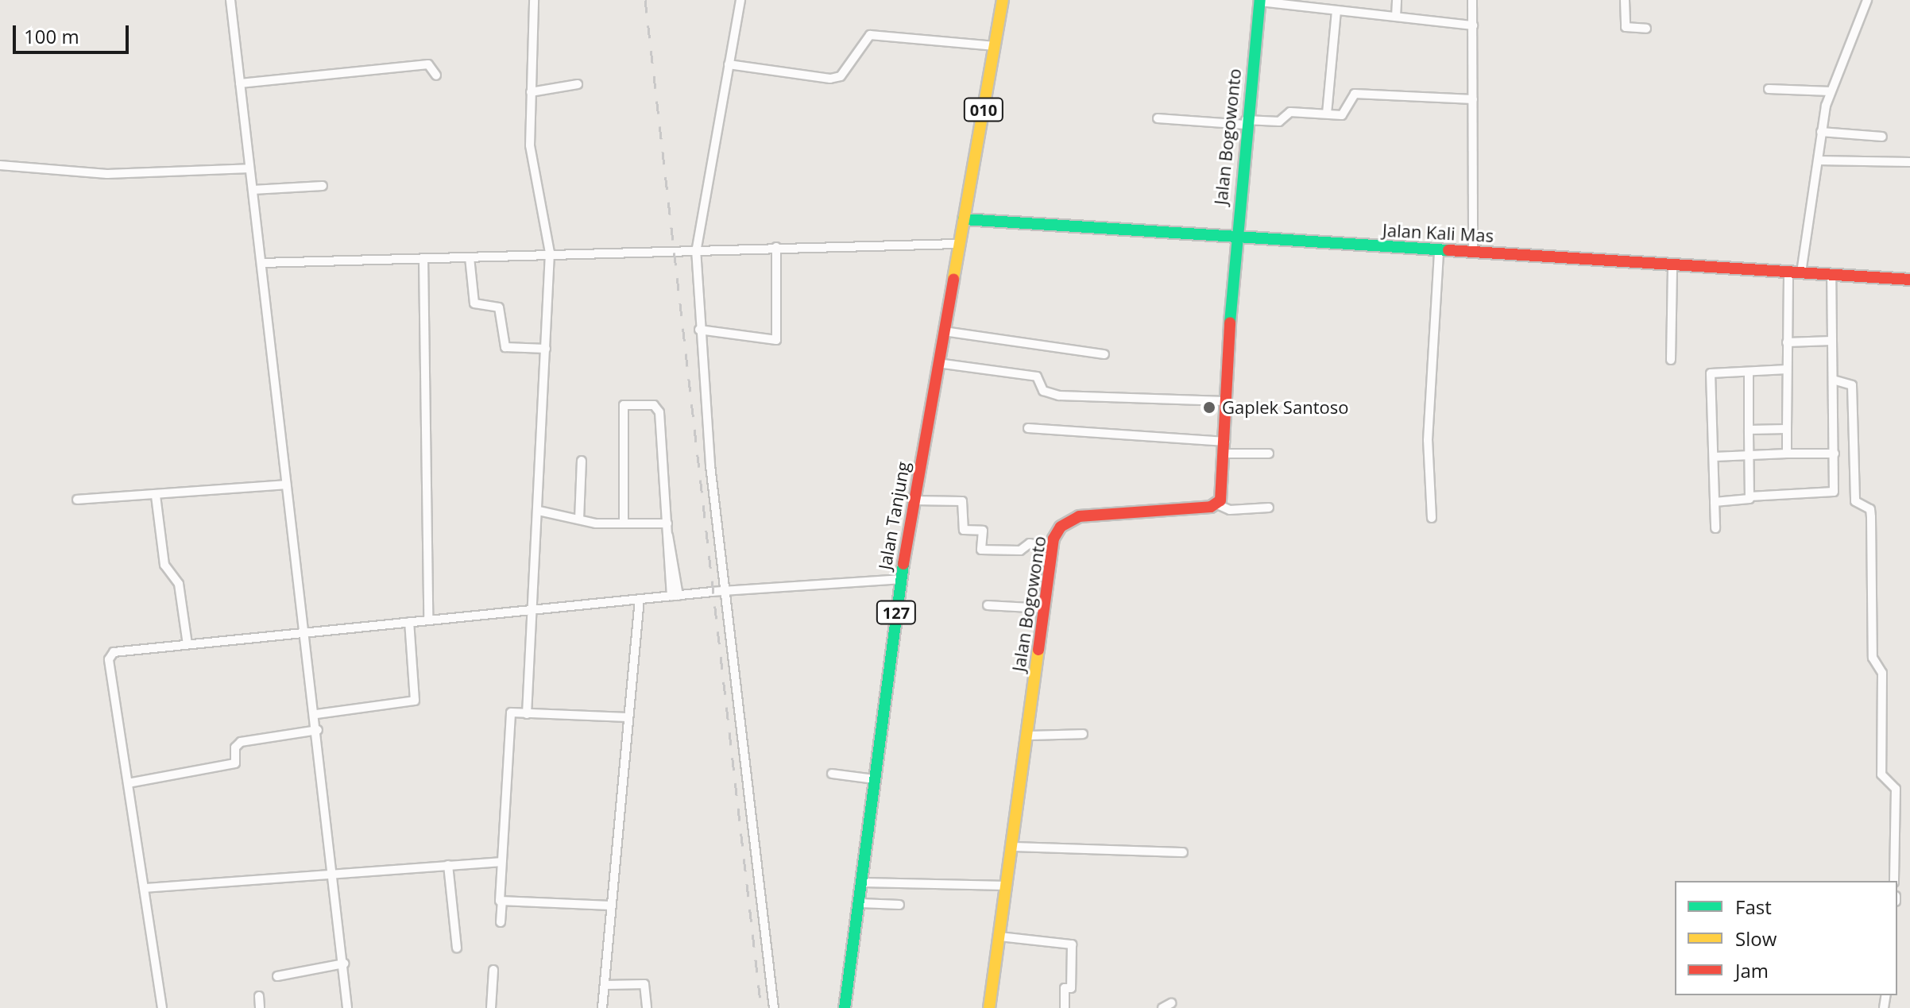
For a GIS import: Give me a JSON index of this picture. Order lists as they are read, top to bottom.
{
  "streets": {
    "main road": [
      "010",
      "Jalan Bogowonto",
      "Jalan Kali Mas",
      "Jalan Tanjung",
      "127"
    ]
  },
  "crossings": [
    ["010", "Jalan Kali Mas"],
    ["010", "Jalan Tanjung"],
    ["Jalan Bogowonto", "Jalan Kali Mas"],
    ["Jalan Kali Mas", "Jalan Tanjung"]
  ],
  "places": ["Gaplek Santoso"],
  "legend": ["Fast", "Slow", "Jam"],
  "scale_bar": "100 m"
}
